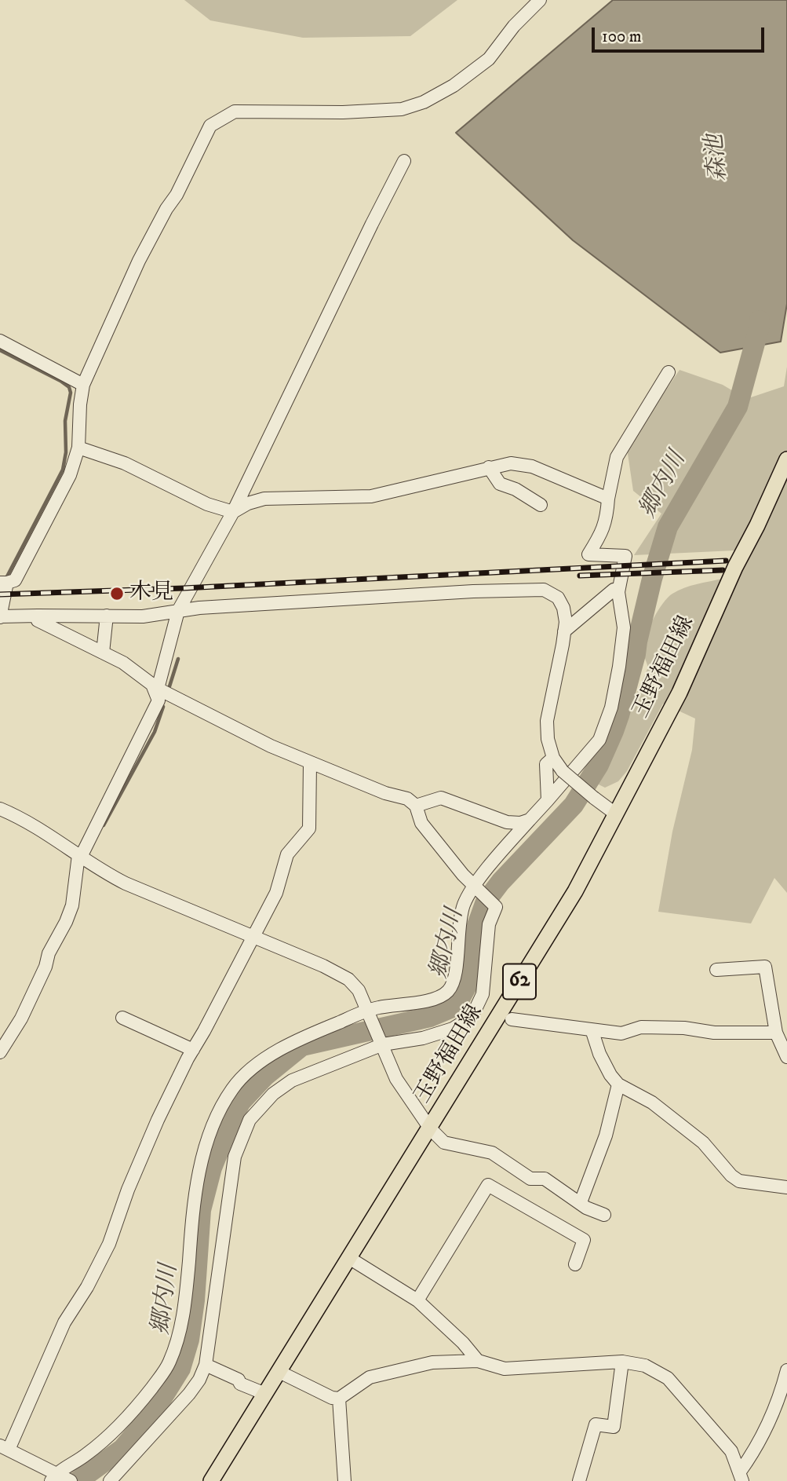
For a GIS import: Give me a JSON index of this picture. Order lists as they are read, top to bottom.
{
  "streets": {
    "main road": ["玉野福田線", "62"]
  },
  "water": ["森池", "郷内川"],
  "places": ["木見"],
  "scale_bar": "100 m"
}
